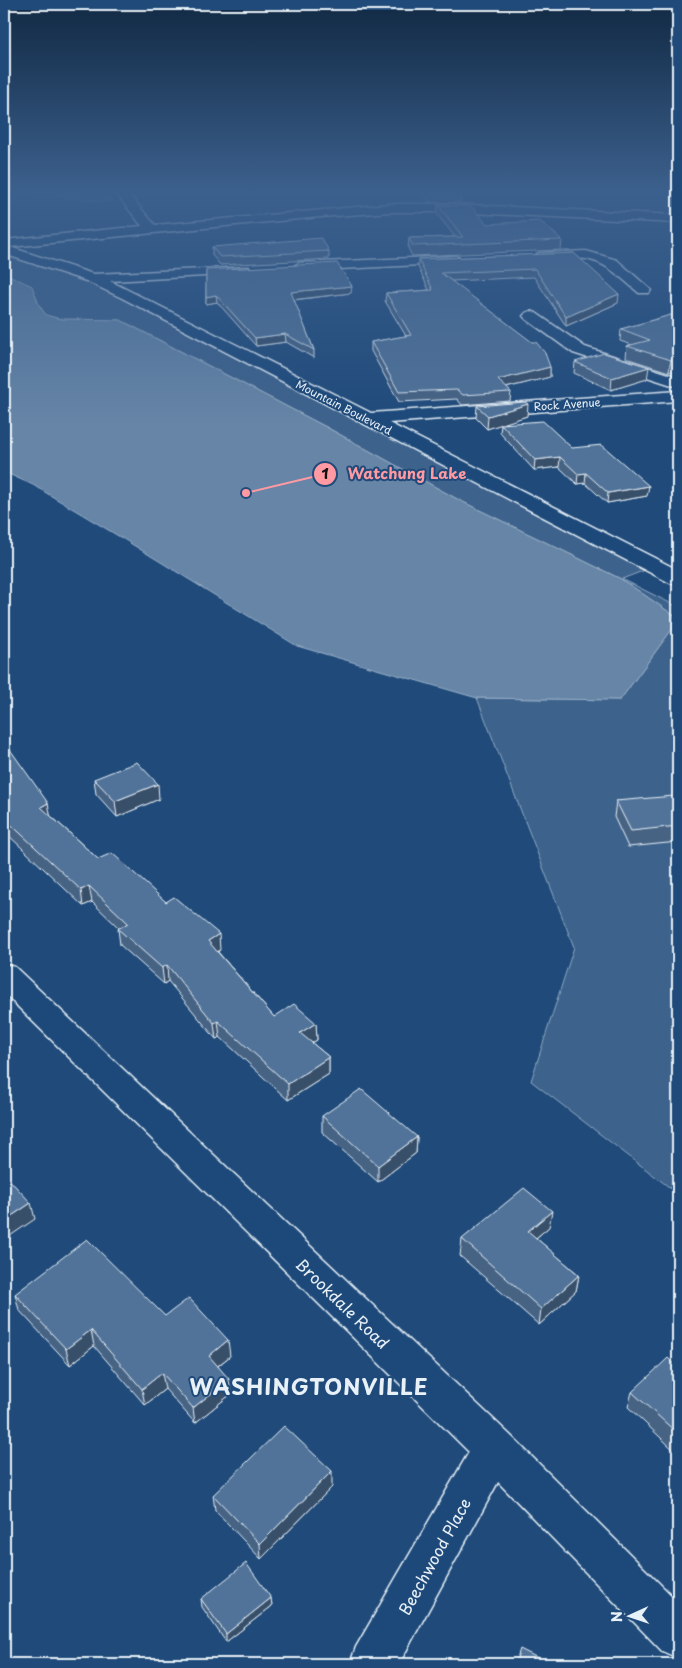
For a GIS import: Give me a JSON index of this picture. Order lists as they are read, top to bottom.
{
  "streets": {
    "street": [
      "Rock Avenue",
      "Mountain Boulevard",
      "Brookdale Road",
      "Beechwood Place"
    ]
  },
  "crossings": [
    ["Rock Avenue", "Mountain Boulevard"],
    ["Brookdale Road", "Beechwood Place"]
  ],
  "districts": ["WASHINGTONVILLE"],
  "places": ["Watchung Lake"],
  "north": "left"
}
